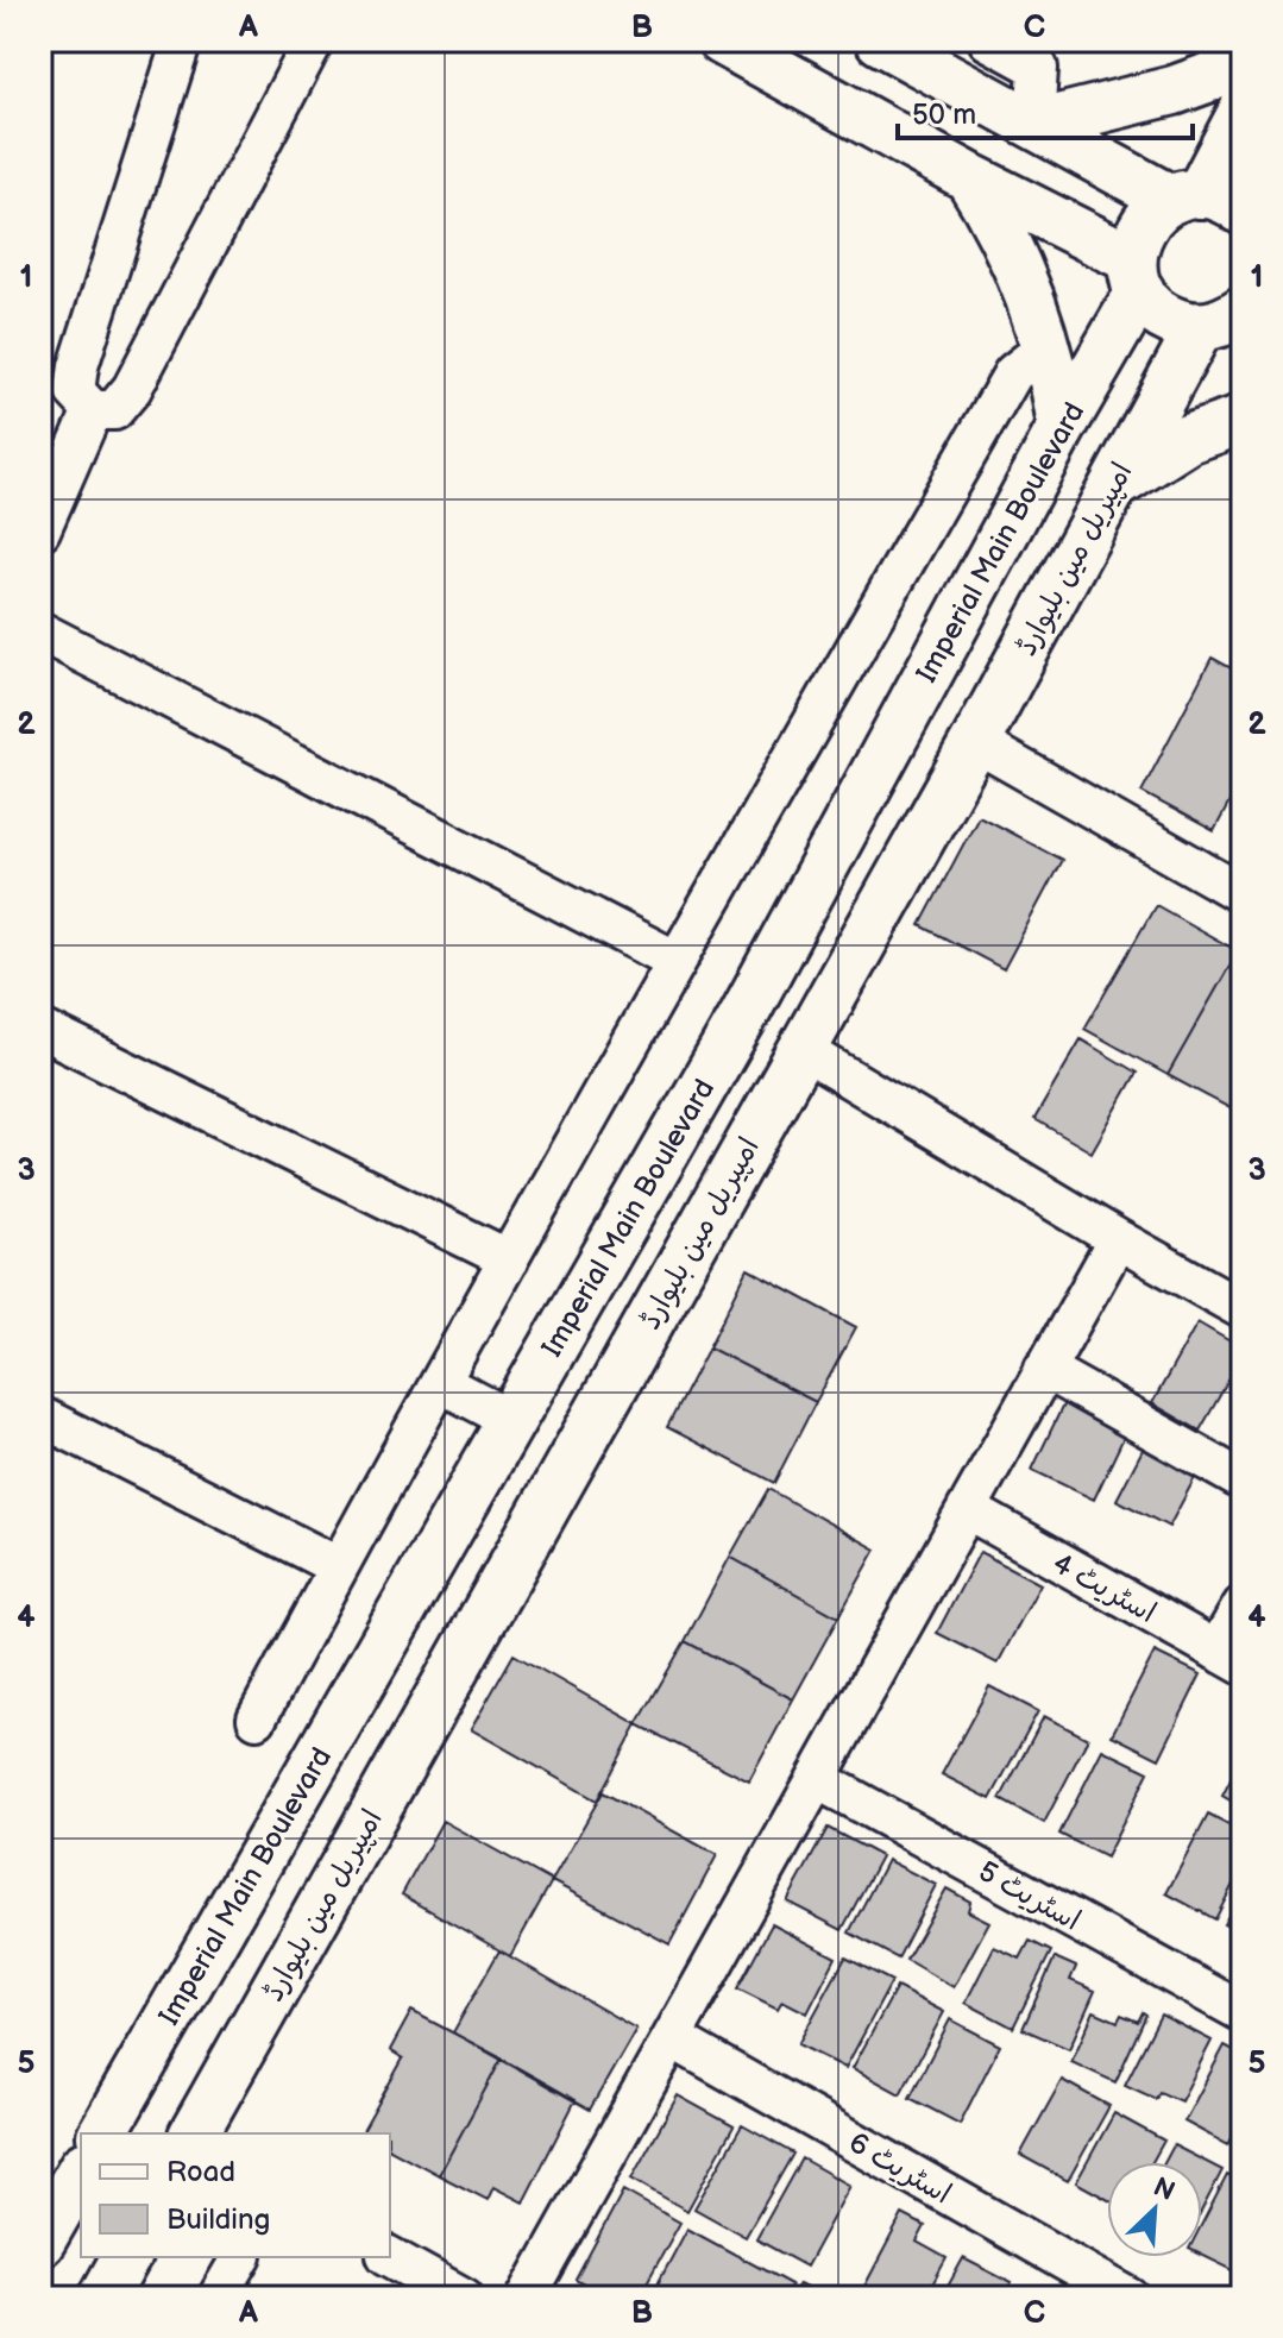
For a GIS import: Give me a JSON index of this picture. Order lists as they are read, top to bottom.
{
  "streets": {
    "street": [
      "Imperial Main Boulevard",
      "امپیریل مین بلیوارڈ",
      "اسٹریٹ 4",
      "اسٹریٹ 5",
      "اسٹریٹ 6"
    ]
  },
  "legend": ["Road", "Building"],
  "scale_bar": "50 m",
  "north": "top right",
  "grid": {
    "columns": ["A", "B", "C"],
    "rows": [
      "1",
      "2",
      "3",
      "4",
      "5"
    ]
  }
}
